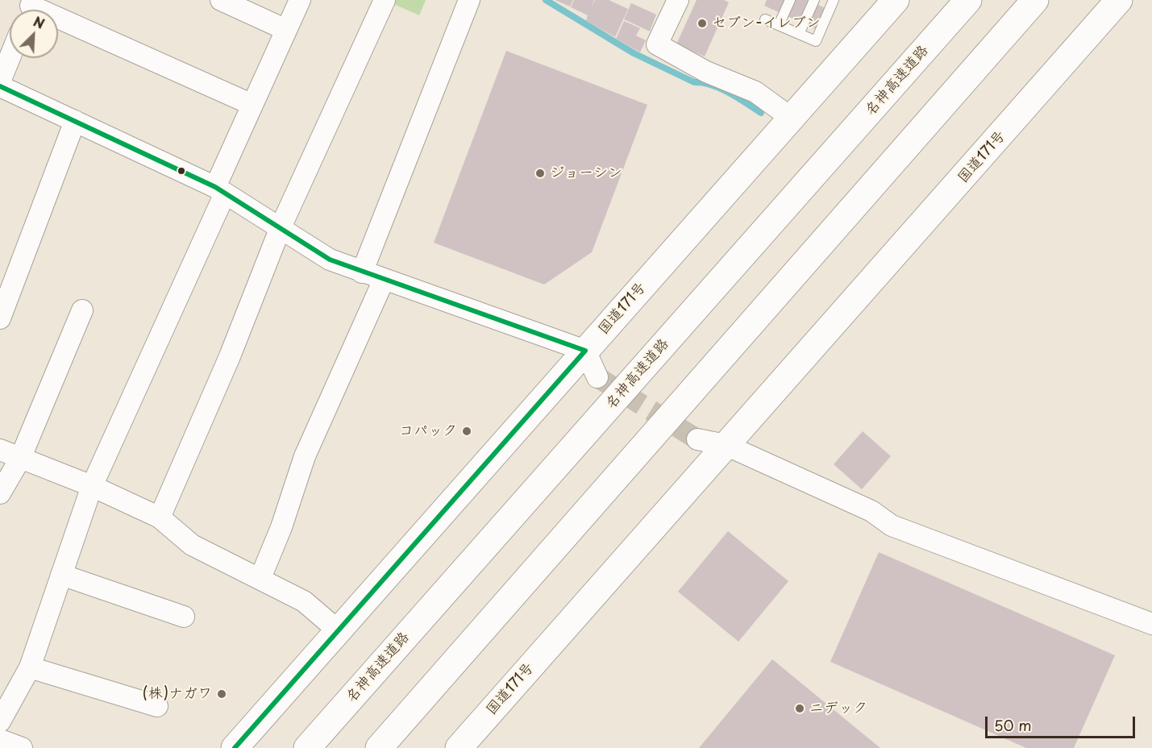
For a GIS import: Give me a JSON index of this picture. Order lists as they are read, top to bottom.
{
  "streets": {
    "highway": ["名神高速道路", "国道171号"]
  },
  "places": [
    "セブン-イレブン",
    "ジョーシン",
    "コパック",
    "(株)ナガワ",
    "ニデック"
  ],
  "scale_bar": "50 m",
  "north": "top right"
}
